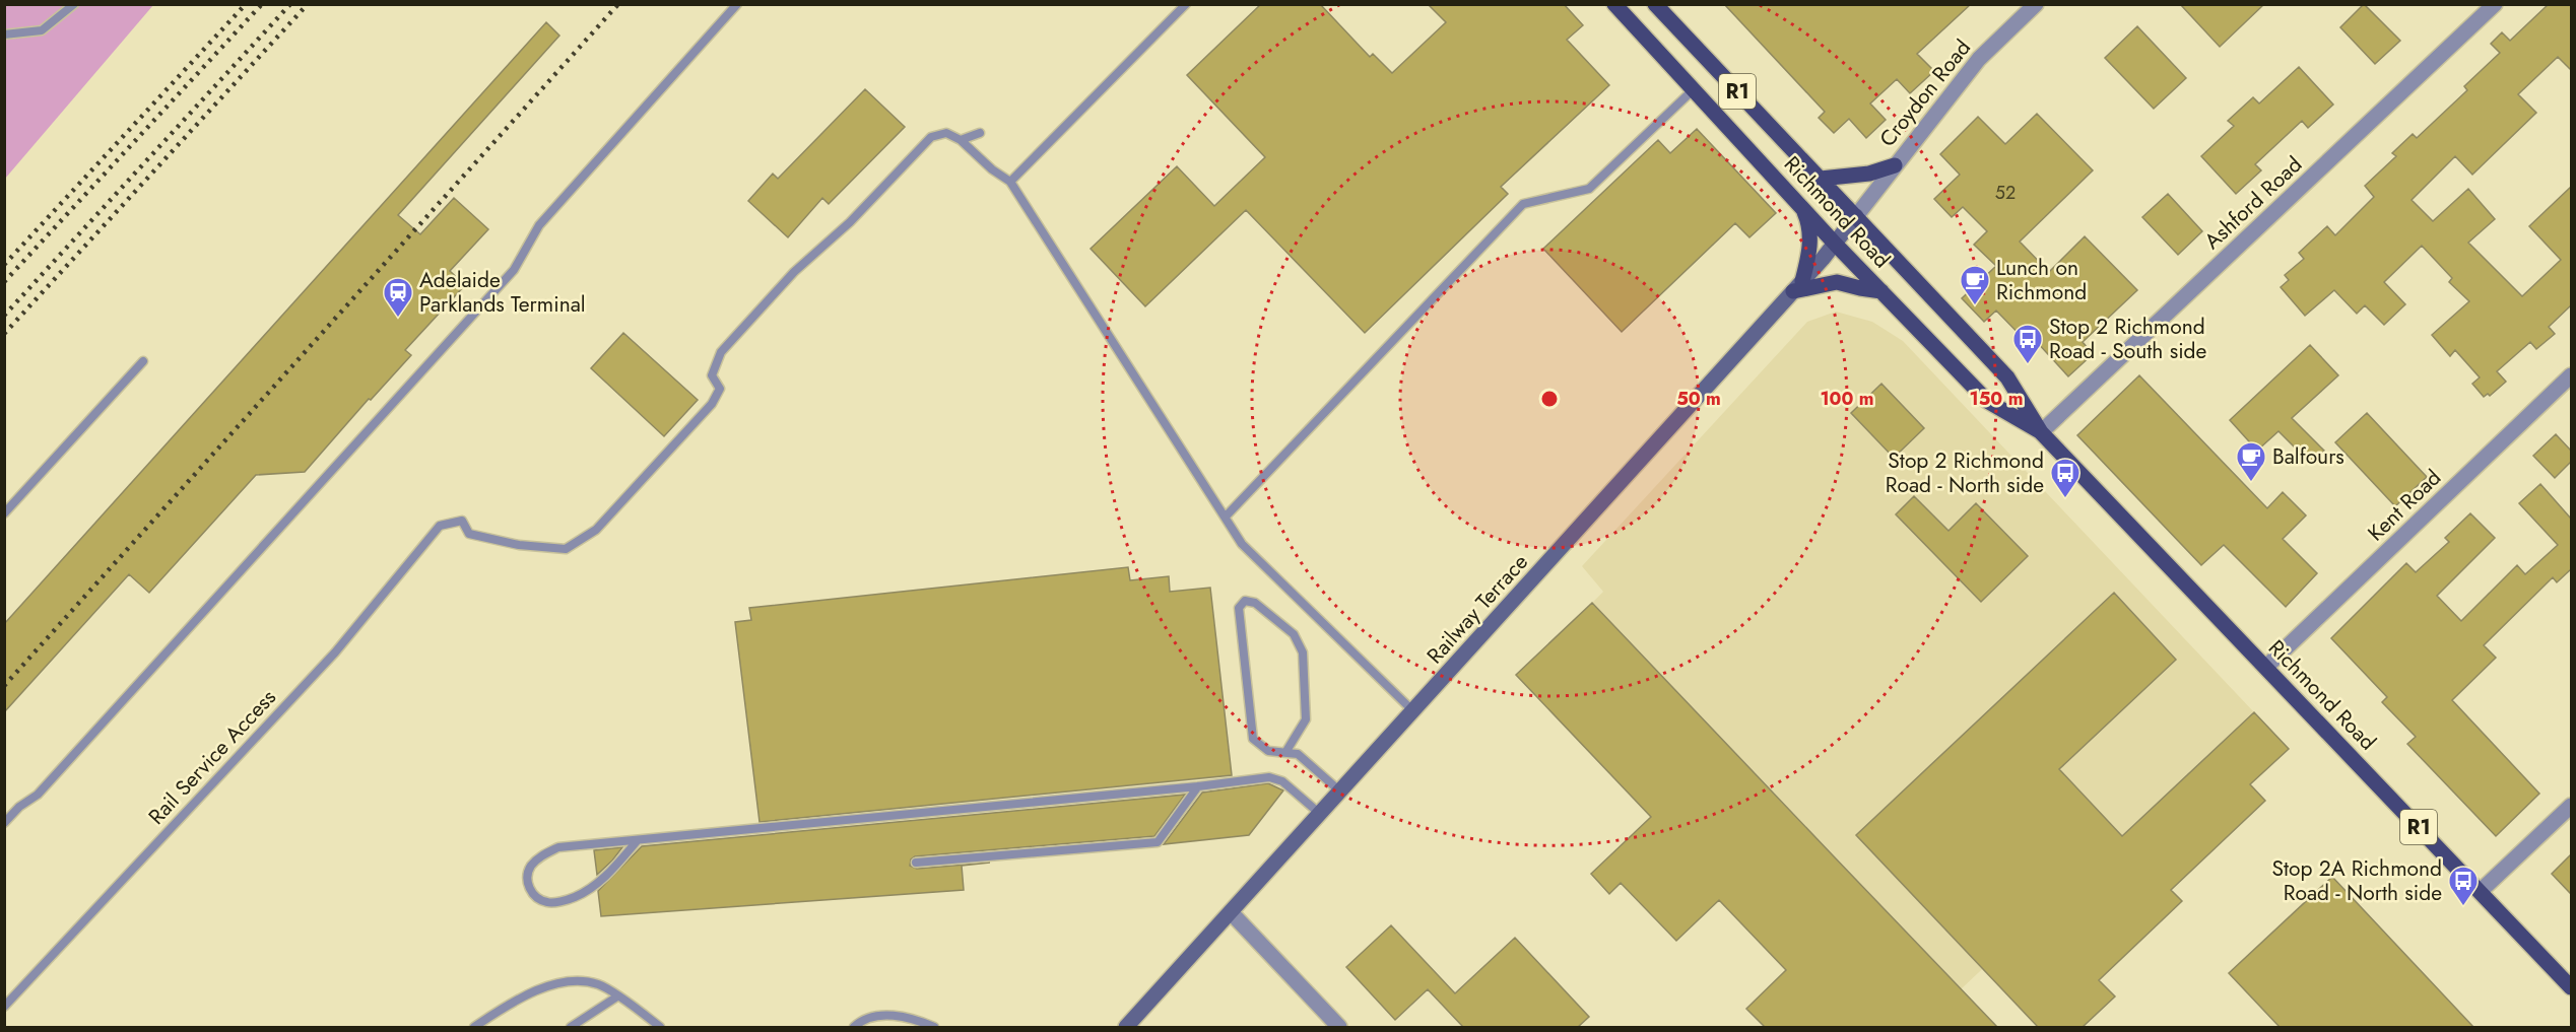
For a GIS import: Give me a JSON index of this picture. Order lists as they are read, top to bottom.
{
  "streets": {
    "main road": ["R1", "Richmond Road", "Railway Terrace"],
    "street": ["Croydon Road", "Ashford Road", "Kent Road"],
    "lane": ["Rail Service Access"]
  },
  "crossings": [
    ["Croydon Road", "Richmond Road"],
    ["Croydon Road", "Railway Terrace"],
    ["Ashford Road", "Richmond Road"],
    ["Richmond Road", "Kent Road"],
    ["Richmond Road", "Railway Terrace"]
  ],
  "places": {
    "cafe": ["Lunch on Richmond", "Balfours"],
    "station": ["Adelaide Parklands Terminal"],
    "bus stop": ["Stop 2 Richmond Road - South side", "Stop 2 Richmond Road - North side", "Stop 2A Richmond Road - North side"]
  },
  "house_numbers": ["52"],
  "rings": ["50 m", "100 m", "150 m"]
}
